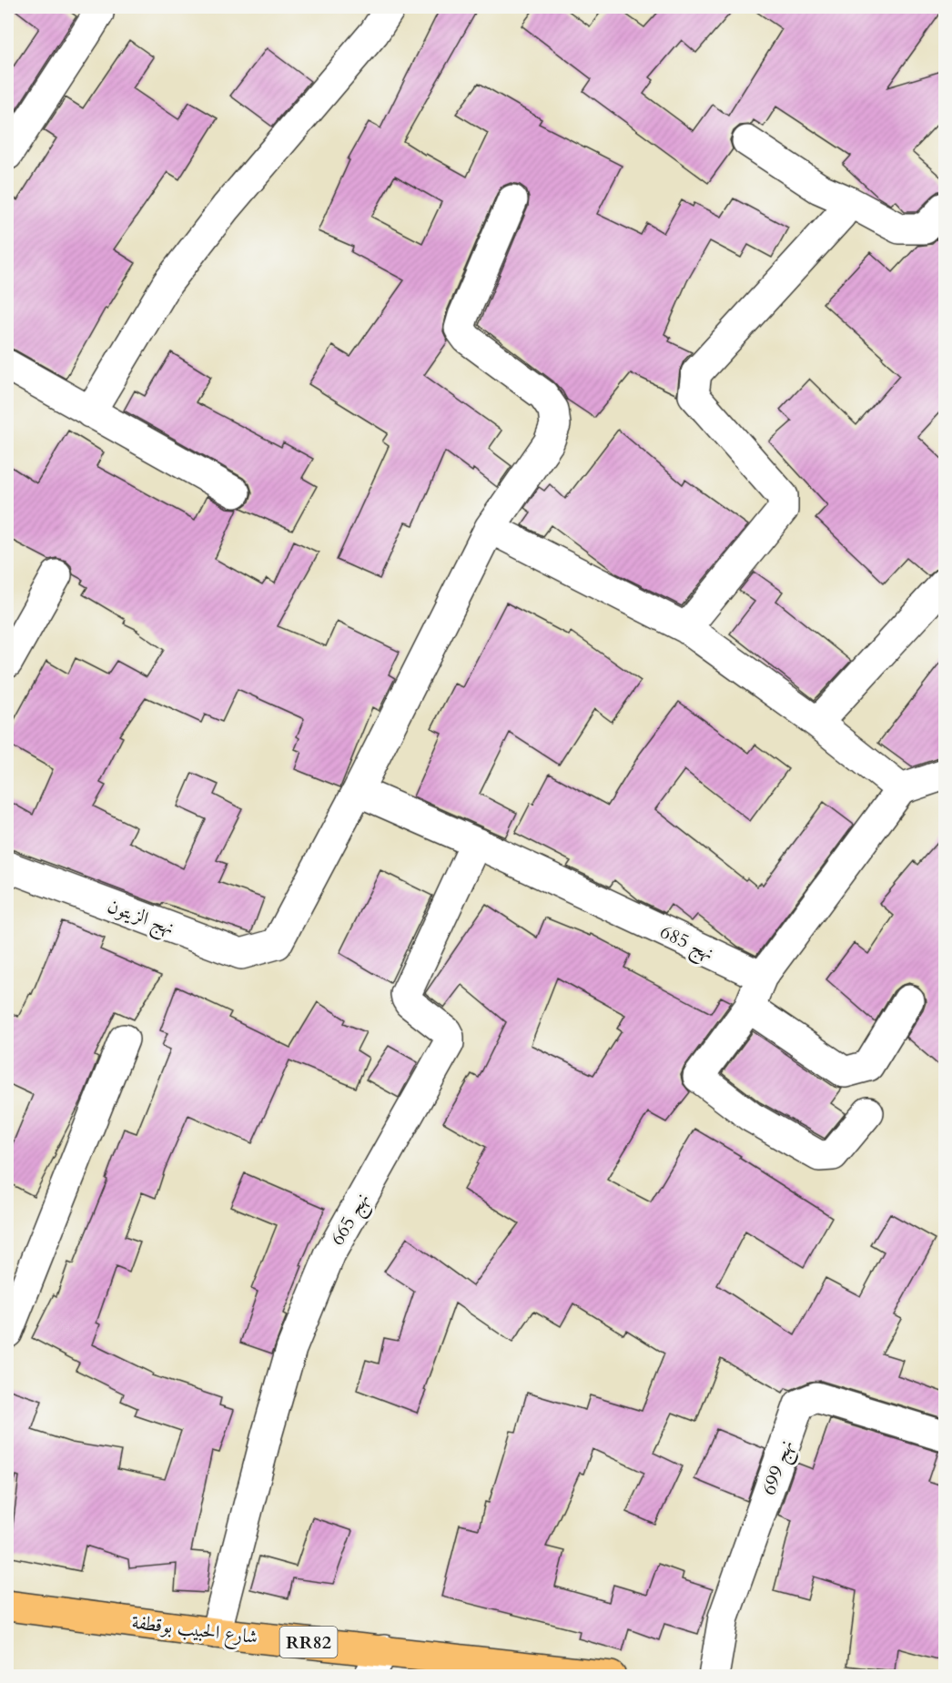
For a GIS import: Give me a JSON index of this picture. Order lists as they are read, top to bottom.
{
  "streets": {
    "main road": ["شارع الحبيب بوقطفة", "RR82"],
    "street": [
      "نهج الزيتون",
      "نهج 685",
      "نهج 665",
      "نهج 699"
    ]
  },
  "crossings": [
    ["نهج الزيتون", "نهج 685"],
    ["نهج 685", "نهج 665"],
    ["نهج 665", "شارع الحبيب بوقطفة"]
  ]
}
